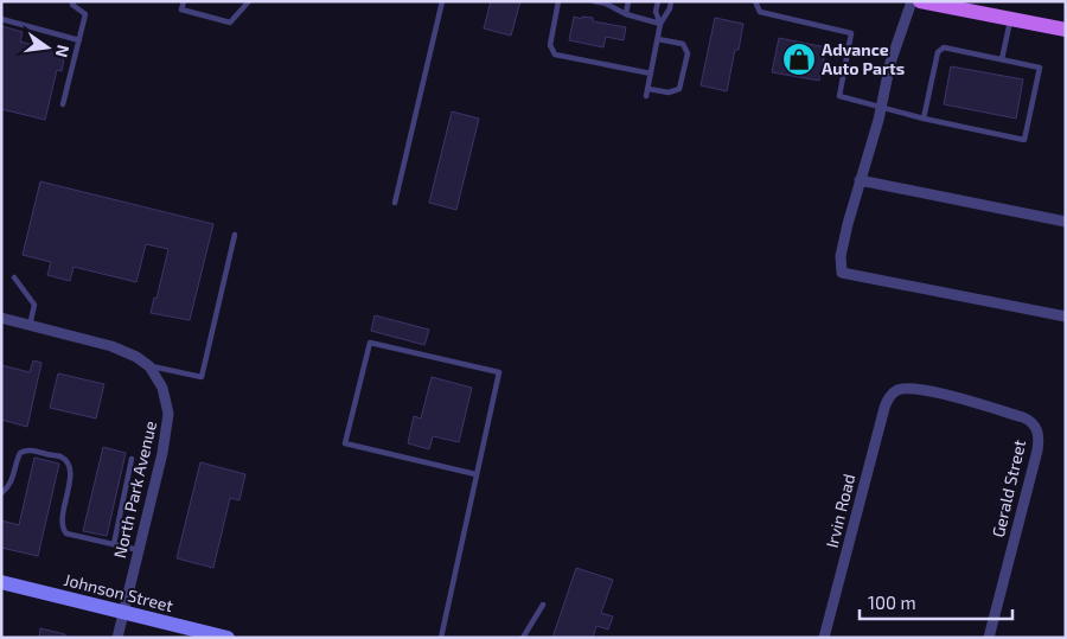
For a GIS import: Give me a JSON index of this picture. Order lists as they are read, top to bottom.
{
  "streets": {
    "street": [
      "Gerald Street",
      "North Park Avenue",
      "Irvin Road",
      "Johnson Street"
    ]
  },
  "crossings": [
    ["Gerald Street", "Irvin Road"],
    ["North Park Avenue", "Johnson Street"]
  ],
  "places": {
    "shop": ["Advance Auto Parts"]
  },
  "scale_bar": "100 m",
  "north": "right"
}
